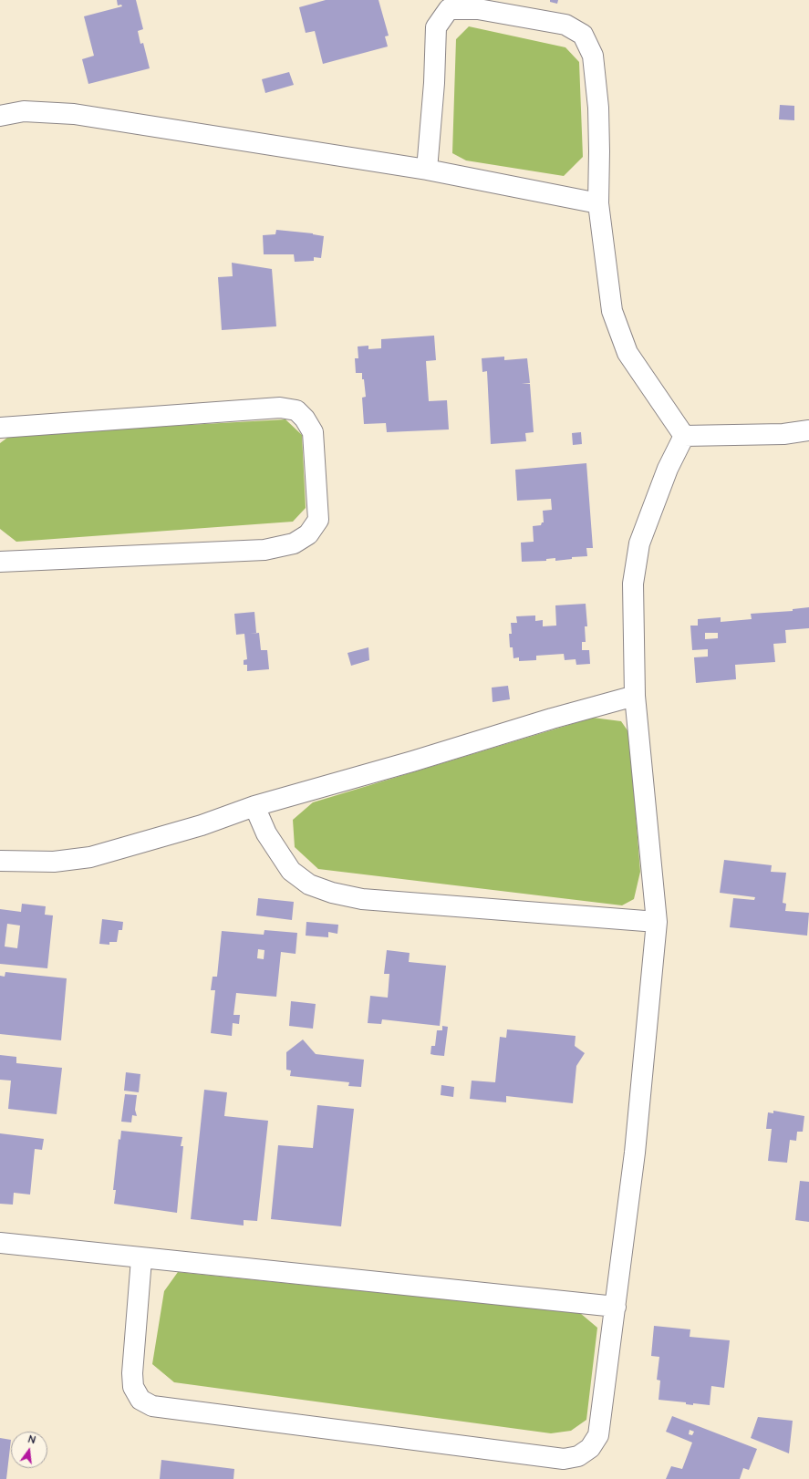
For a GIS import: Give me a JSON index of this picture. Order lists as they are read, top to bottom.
{
  "north": "top"
}
